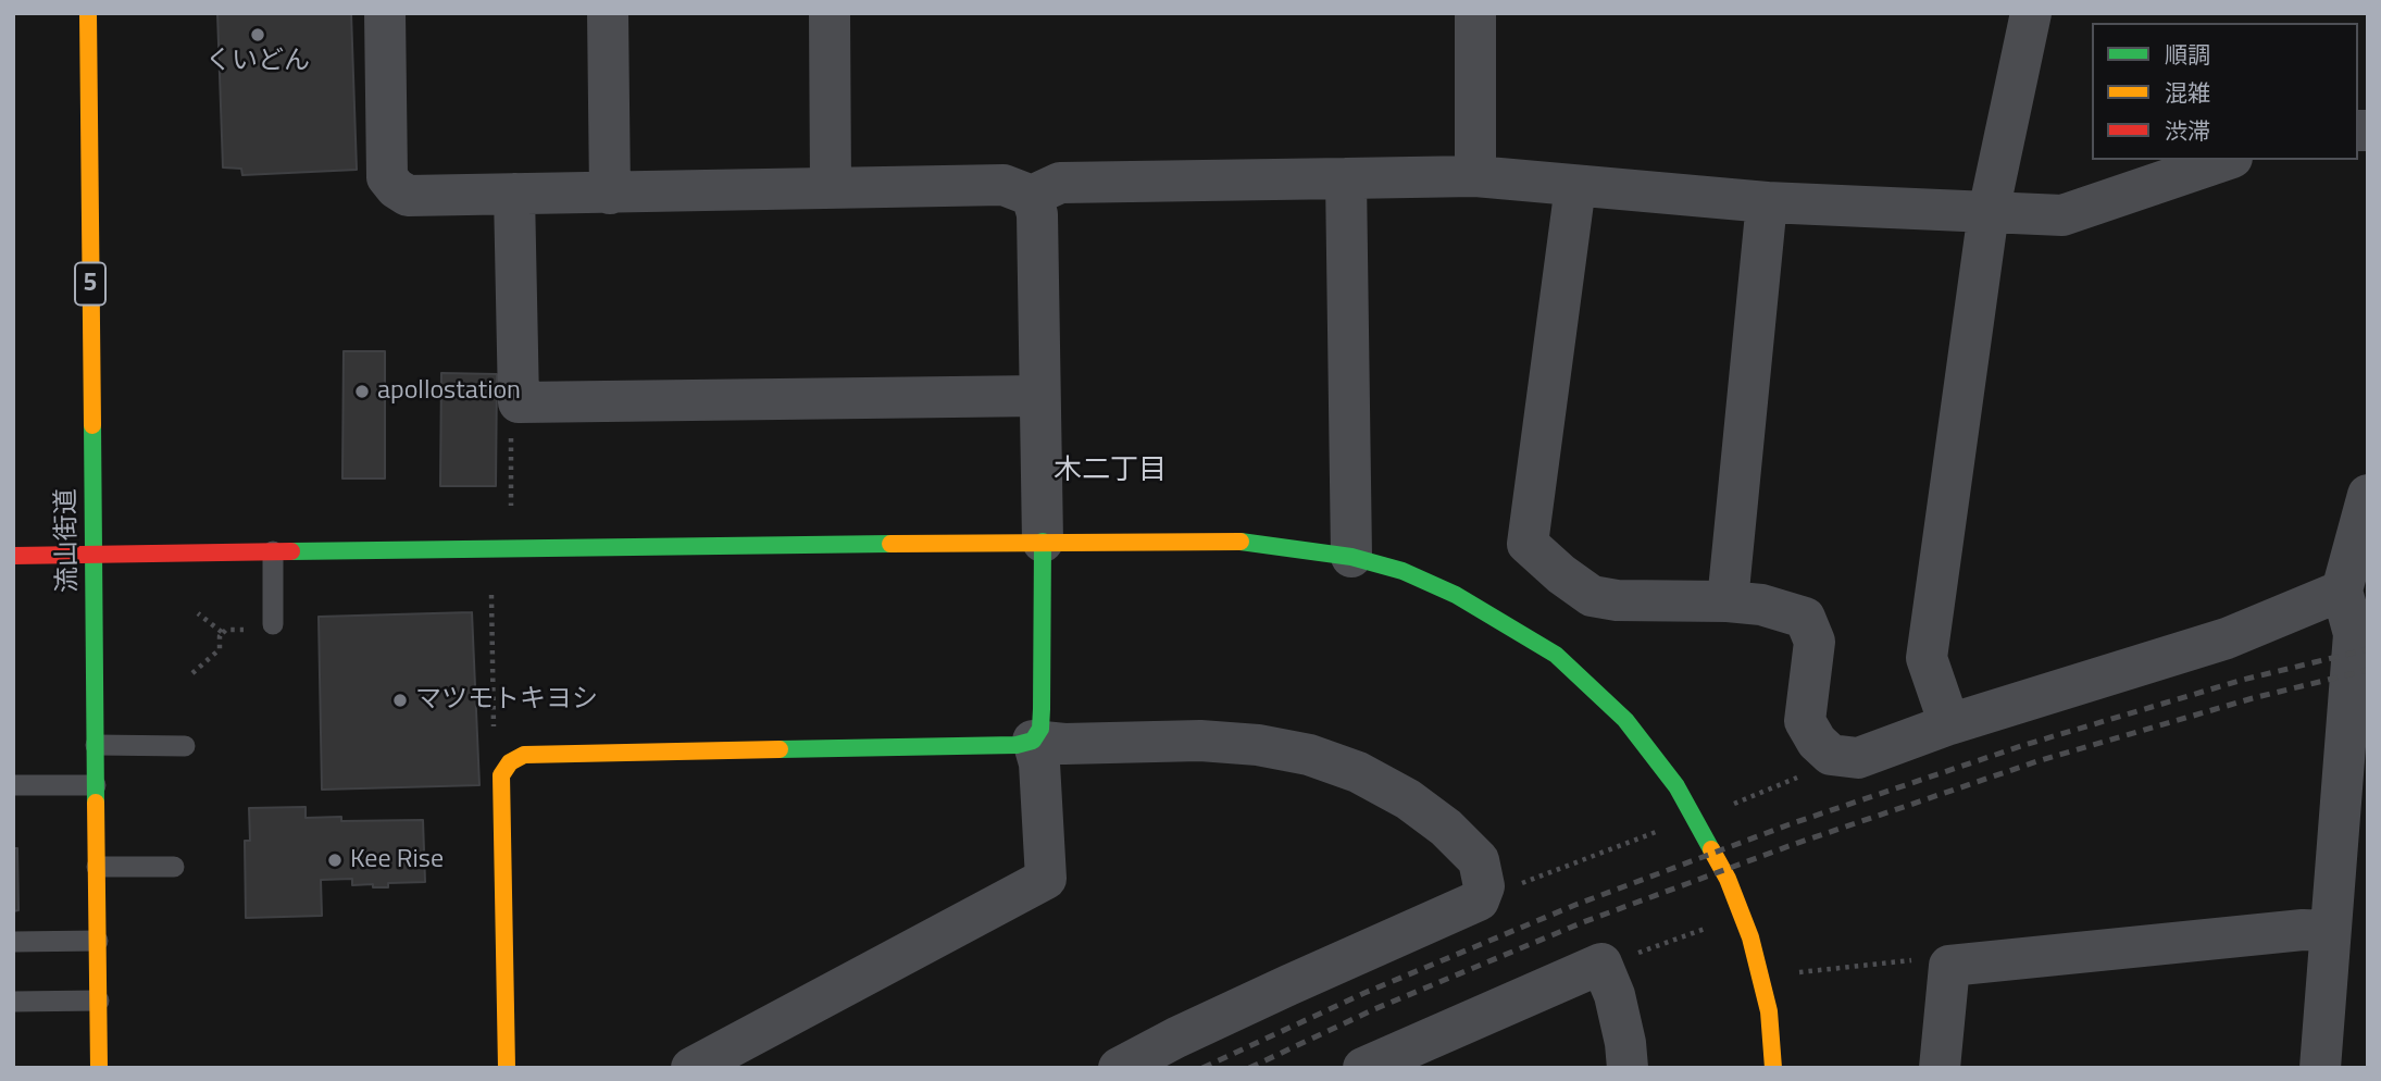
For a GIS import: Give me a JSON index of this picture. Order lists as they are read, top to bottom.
{
  "streets": {
    "street": ["5", "流山街道"]
  },
  "districts": ["木二丁目"],
  "places": [
    "くいどん",
    "apollostation",
    "マツモトキヨシ",
    "Kee Rise"
  ],
  "legend": ["順調", "混雑", "渋滞"]
}
